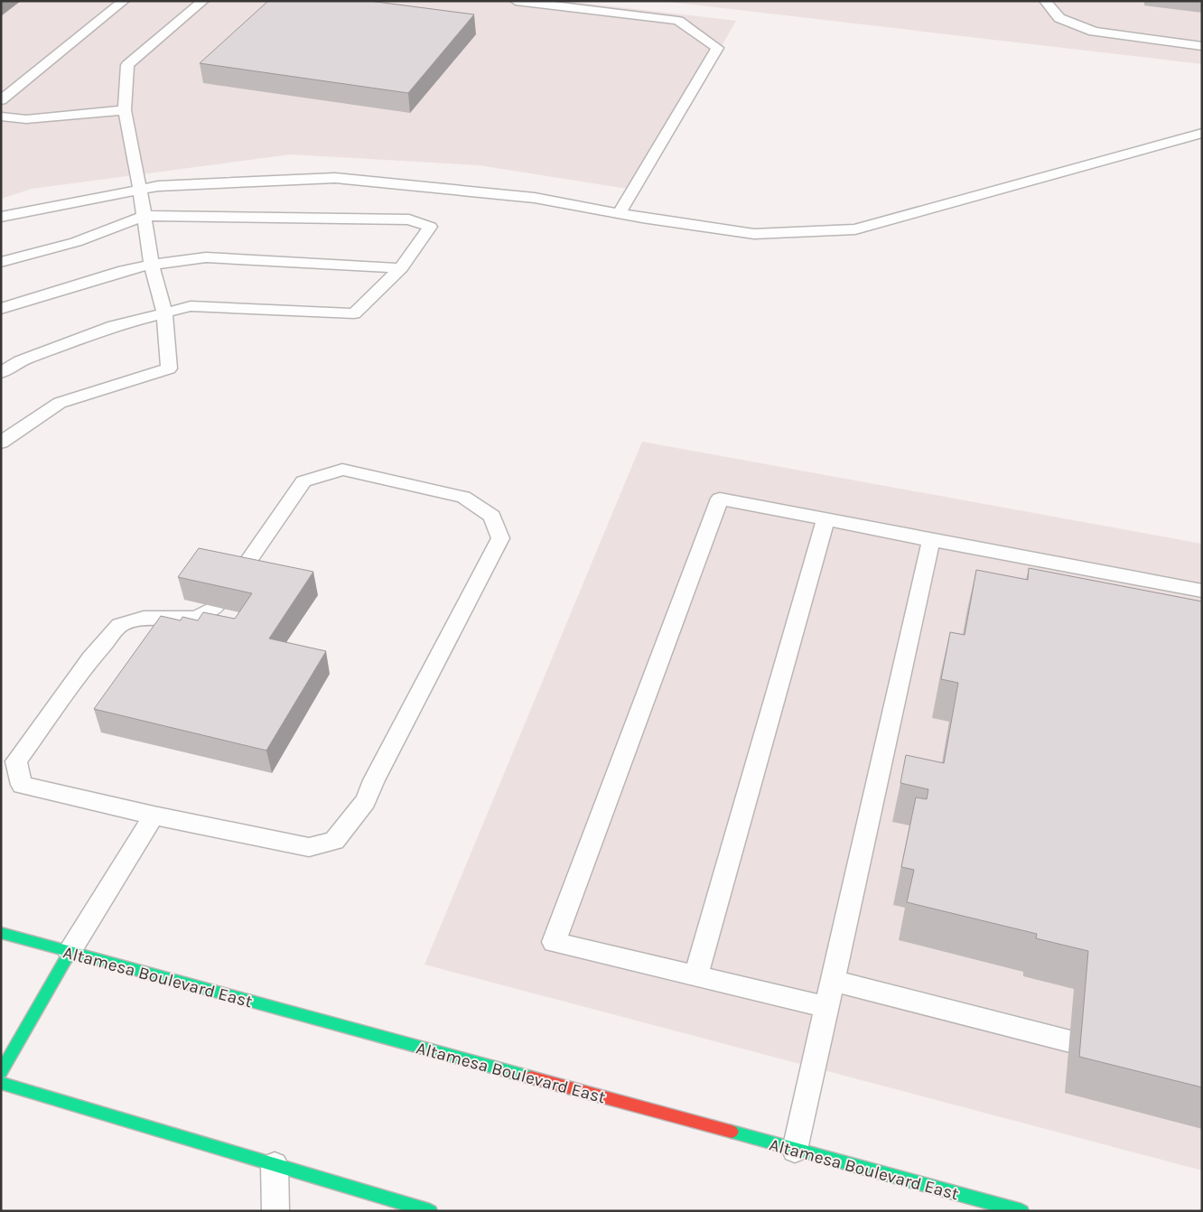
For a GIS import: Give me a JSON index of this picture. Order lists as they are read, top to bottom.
{
  "streets": {
    "main road": ["Altamesa Boulevard East"]
  }
}
